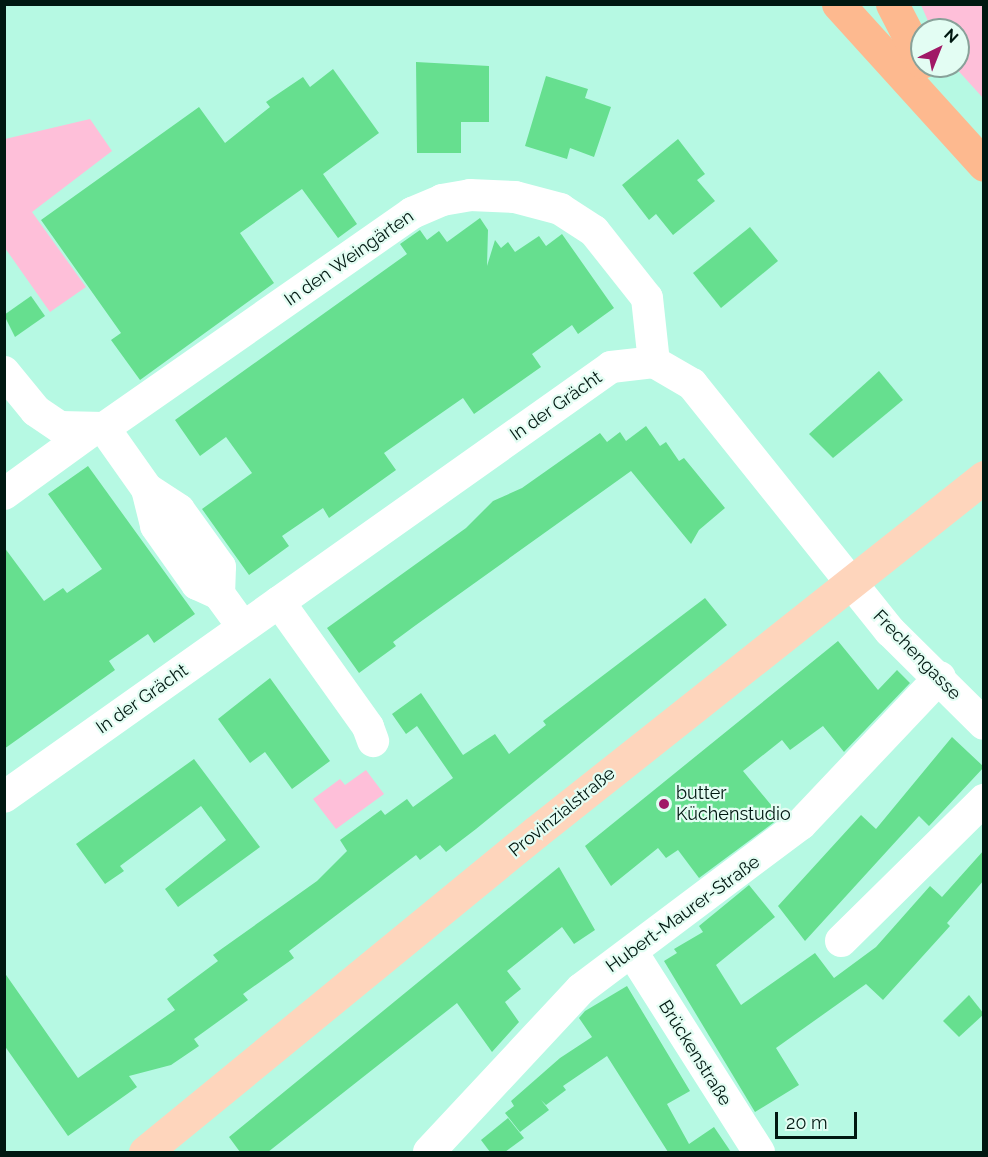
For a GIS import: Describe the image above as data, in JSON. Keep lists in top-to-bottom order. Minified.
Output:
{"streets":{"main road":["Provinzialstraße"],"street":["In den Weingärten","In der Grächt","Frechengasse","Hubert-Maurer-Straße","Brückenstraße"]},"crossings":[["In den Weingärten","In der Grächt"],["Frechengasse","Provinzialstraße"],["Frechengasse","Hubert-Maurer-Straße"],["Hubert-Maurer-Straße","Brückenstraße"]],"places":["butter Küchenstudio"],"scale_bar":"20 m","north":"top right"}
